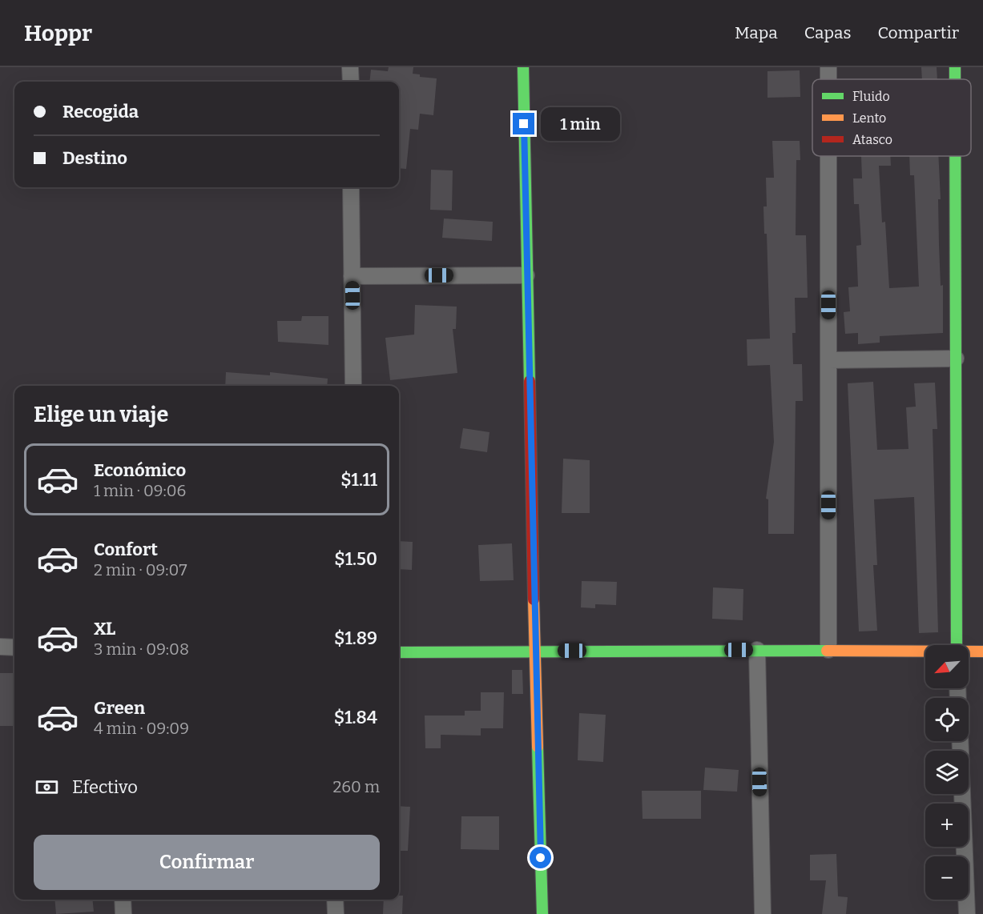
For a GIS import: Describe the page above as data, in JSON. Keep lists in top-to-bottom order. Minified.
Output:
{"legend":["Fluido","Lento","Atasco"],"north":"bottom left","page":{"header":"Hoppr","nav":["Mapa","Capas","Compartir"],"banner":["Recogida","Destino"],"bubble":"1 min","heading":"Elige un viaje","list":[{"name":"Económico","note":"1 min · 09:06","value":"$1.11"},{"name":"Confort","note":"2 min · 09:07","value":"$1.50"},{"name":"XL","note":"3 min · 09:08","value":"$1.89"},{"name":"Green","note":"4 min · 09:09","value":"$1.84"}],"map_buttons":["+","−"],"pay":["Efectivo","260 m"],"buttons":"Confirmar"}}
